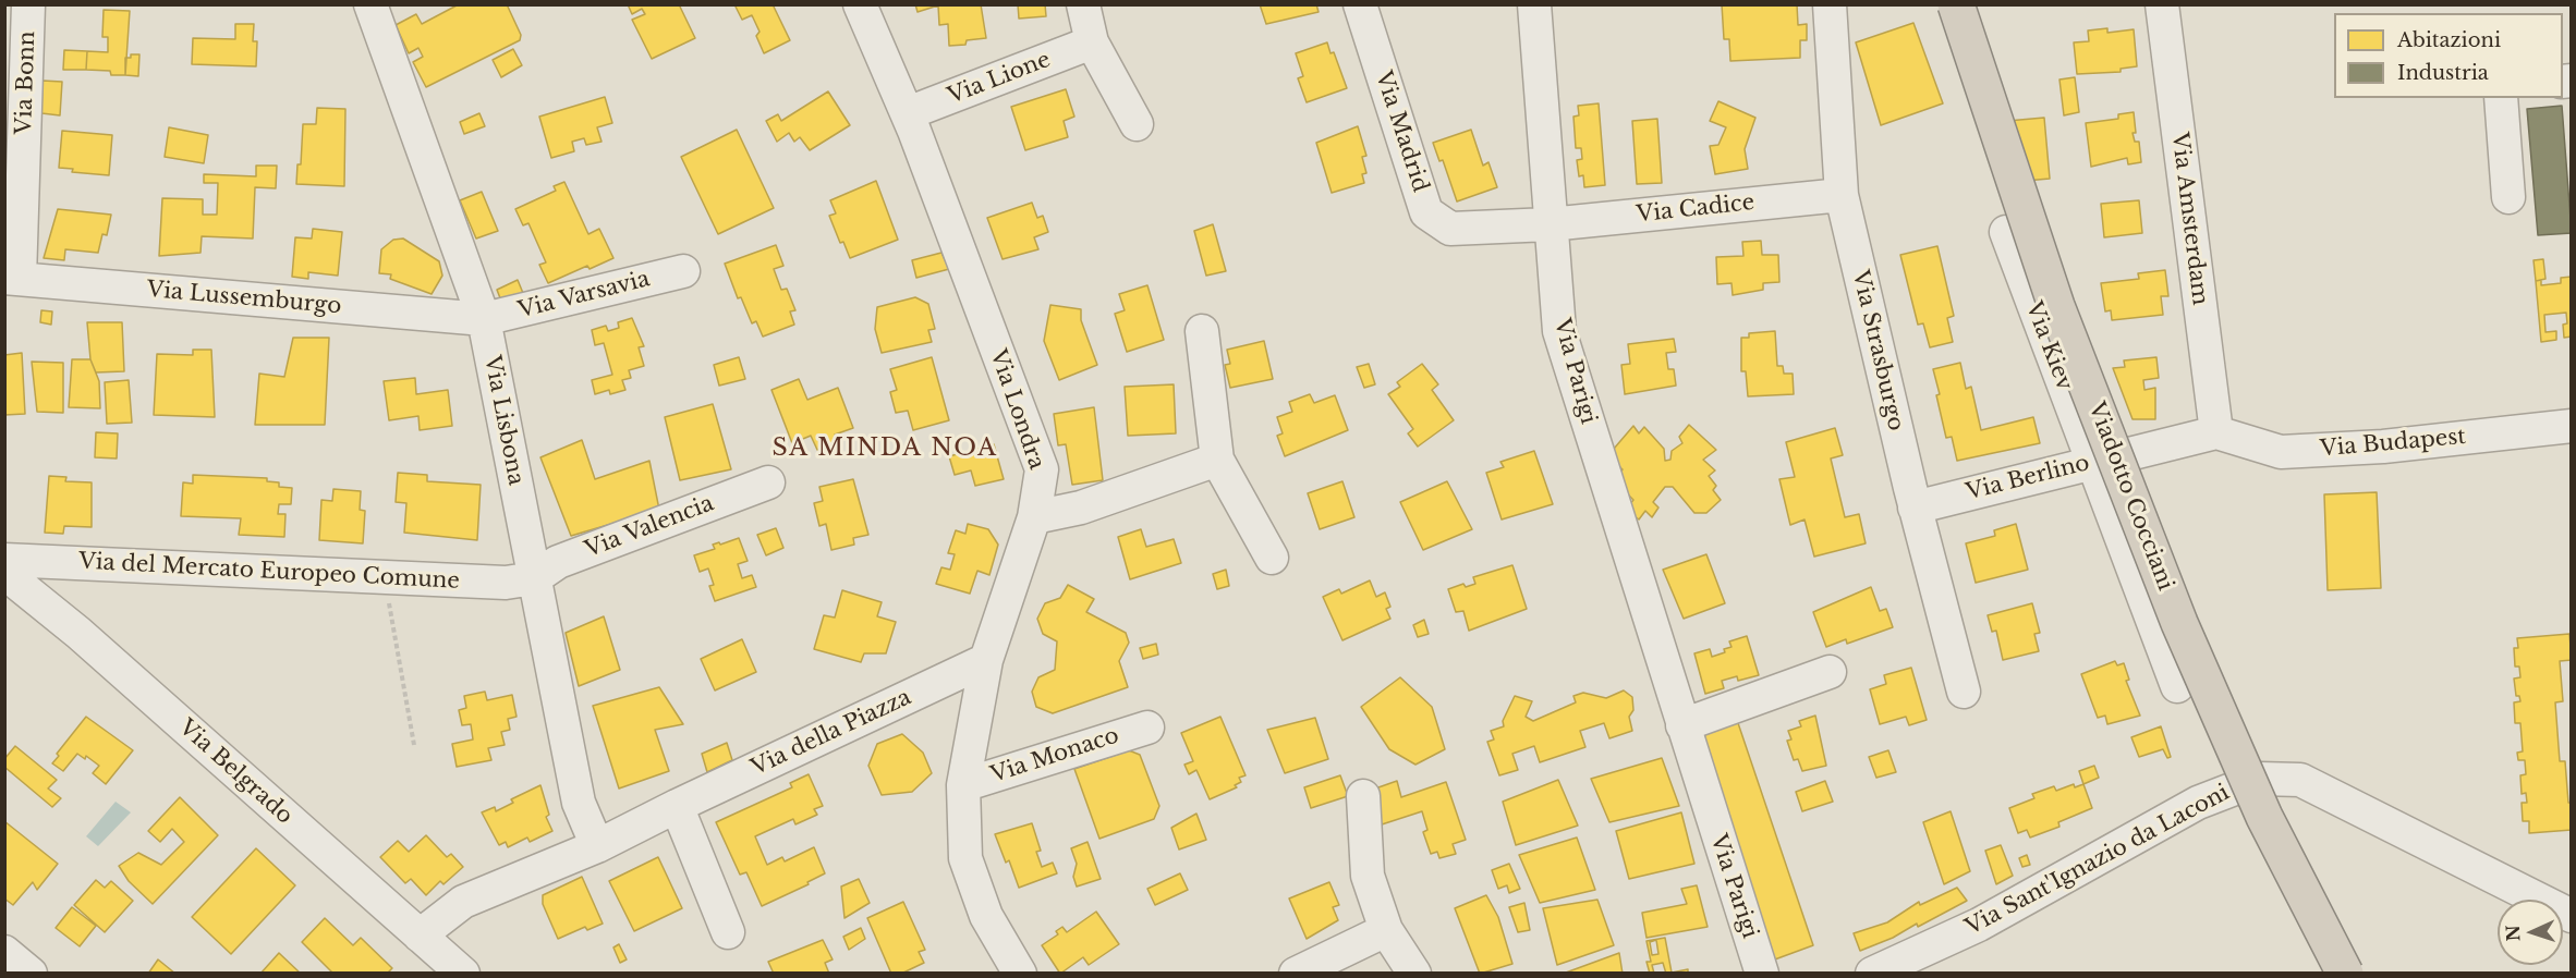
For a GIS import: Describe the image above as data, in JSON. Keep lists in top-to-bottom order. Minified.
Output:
{"streets":{"highway":["Viadotto Cocciani"],"street":["Via Lione","Via Bonn","Via Madrid","Via Cadice","Via Amsterdam","Via Varsavia","Via Lussemburgo","Via Kiev","Via Strasburgo","Via Parigi","Via Londra","Via Lisbona","Via Budapest","Via Berlino","Via Valencia","Via del Mercato Europeo Comune","Via della Piazza","Via Monaco","Via Belgrado","Via Sant'Ignazio da Laconi"]},"crossings":[["Via Lione","Via Londra"],["Via Bonn","Via Lussemburgo"],["Via Madrid","Via Cadice"],["Via Madrid","Via Parigi"],["Via Cadice","Via Strasburgo"],["Via Cadice","Via Parigi"],["Via Amsterdam","Via Budapest"],["Via Amsterdam","Via Berlino"],["Via Varsavia","Via Lussemburgo"],["Via Varsavia","Via Lisbona"],["Via Lussemburgo","Via Lisbona"],["Via Kiev","Via Berlino"],["Via Strasburgo","Via Berlino"],["Via Londra","Via della Piazza"],["Via Londra","Via Monaco"],["Via Lisbona","Via Valencia"],["Via Lisbona","Via del Mercato Europeo Comune"],["Via Lisbona","Via della Piazza"],["Via Budapest","Via Berlino"],["Via Valencia","Via del Mercato Europeo Comune"],["Via della Piazza","Via Belgrado"]],"districts":["SA MINDA NOA"],"legend":["Abitazioni","Industria"],"north":"left"}
